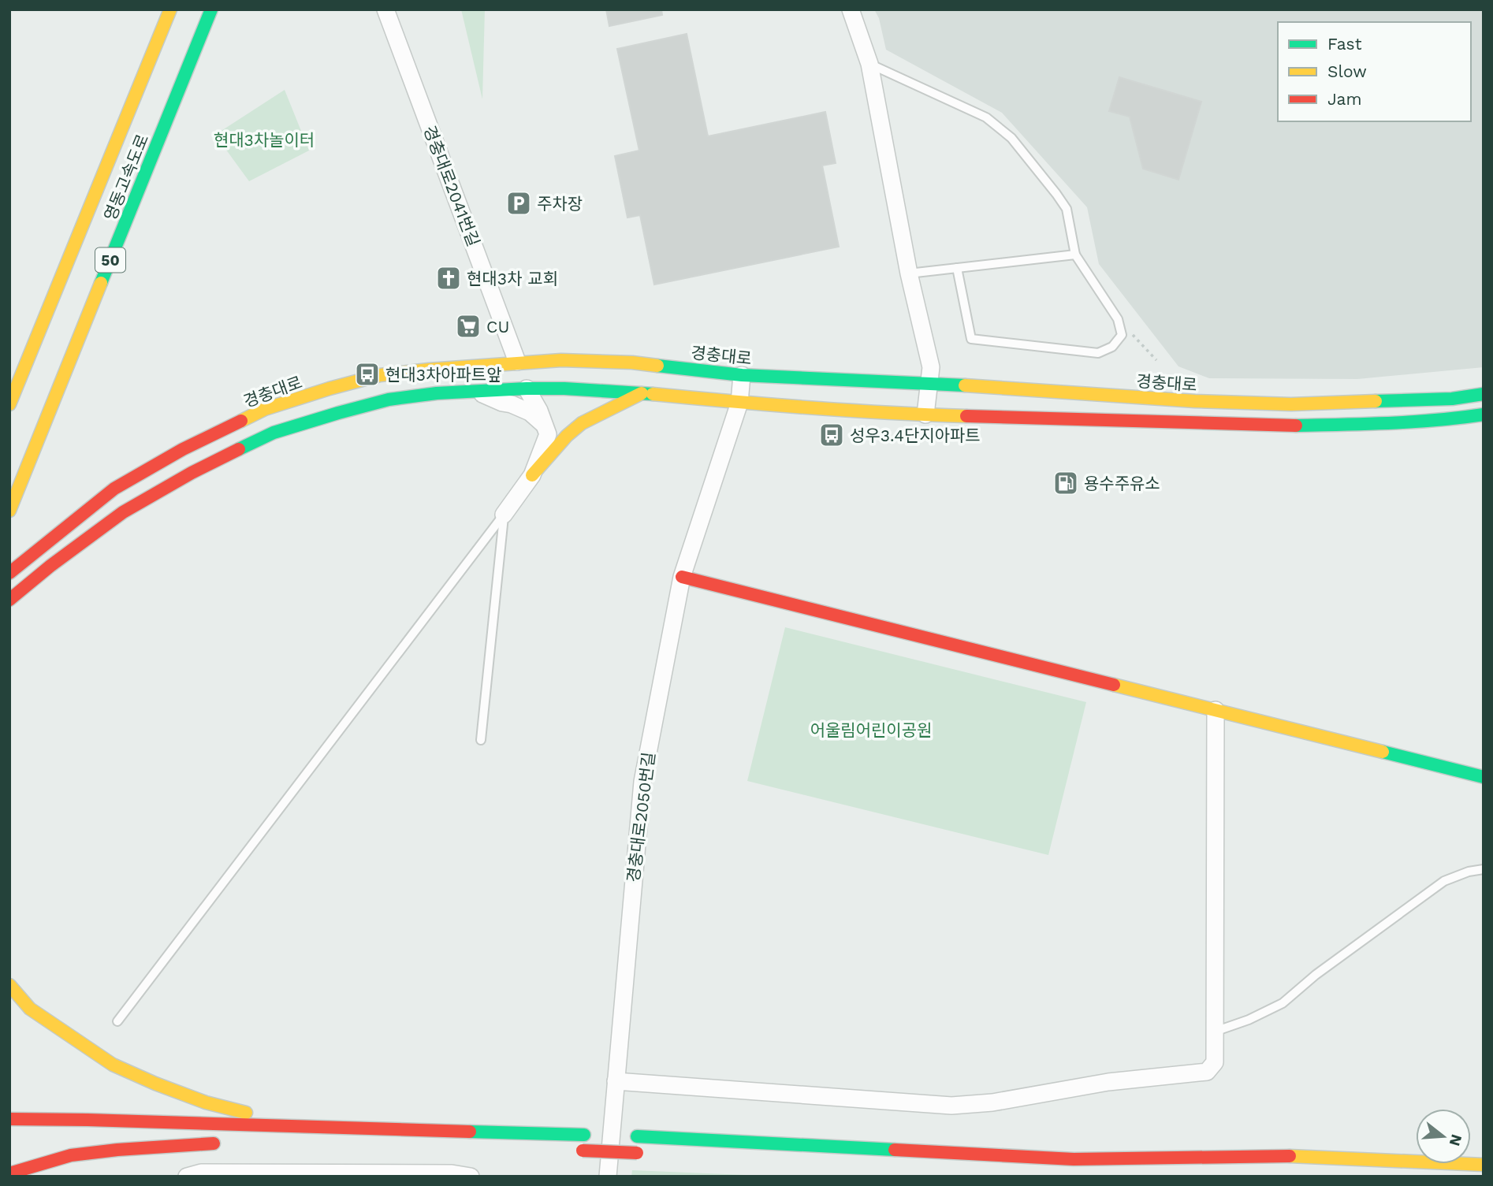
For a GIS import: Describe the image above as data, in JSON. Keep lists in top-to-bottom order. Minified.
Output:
{"streets":{"main road":["영동고속도로","50","경충대로"],"street":["경충대로2041번길","경충대로2050번길"]},"crossings":[["경충대로2041번길","경충대로"],["경충대로","경충대로2050번길"]],"parks":["현대3차놀이터","어울림어린이공원"],"places":{"parking":["주차장"],"church":["현대3차 교회"],"supermarket":["CU"],"bus stop":["현대3차아파트앞","성우3.4단지아파트"],"fuel station":["용수주유소"]},"legend":["Fast","Slow","Jam"],"north":"right"}
